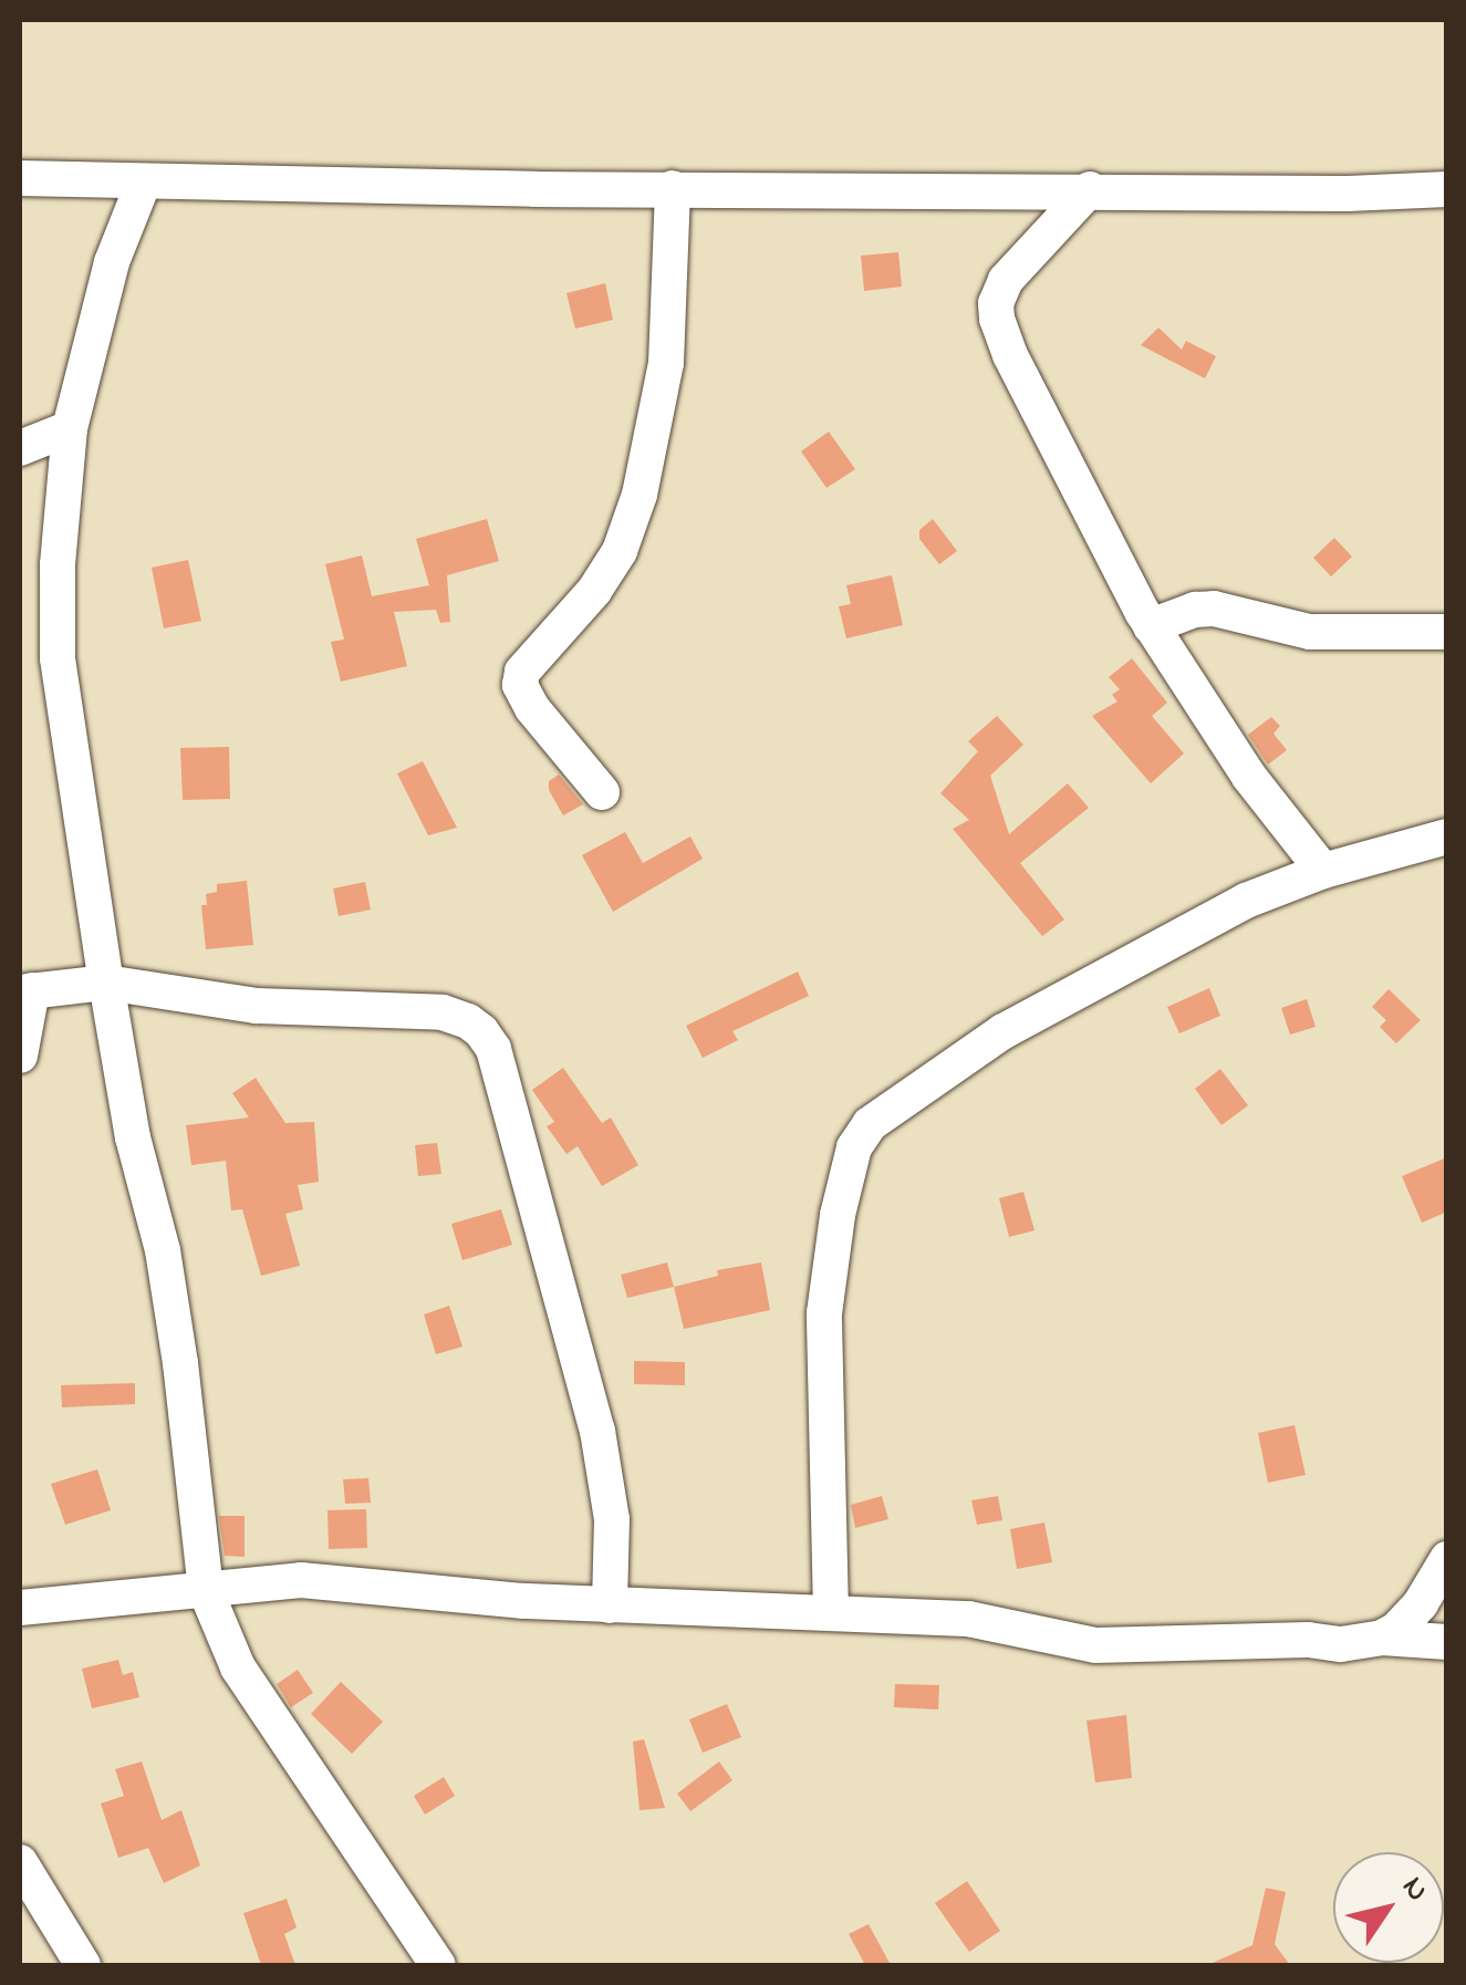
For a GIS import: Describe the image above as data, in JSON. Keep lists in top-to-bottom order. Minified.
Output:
{"north":"top right"}
